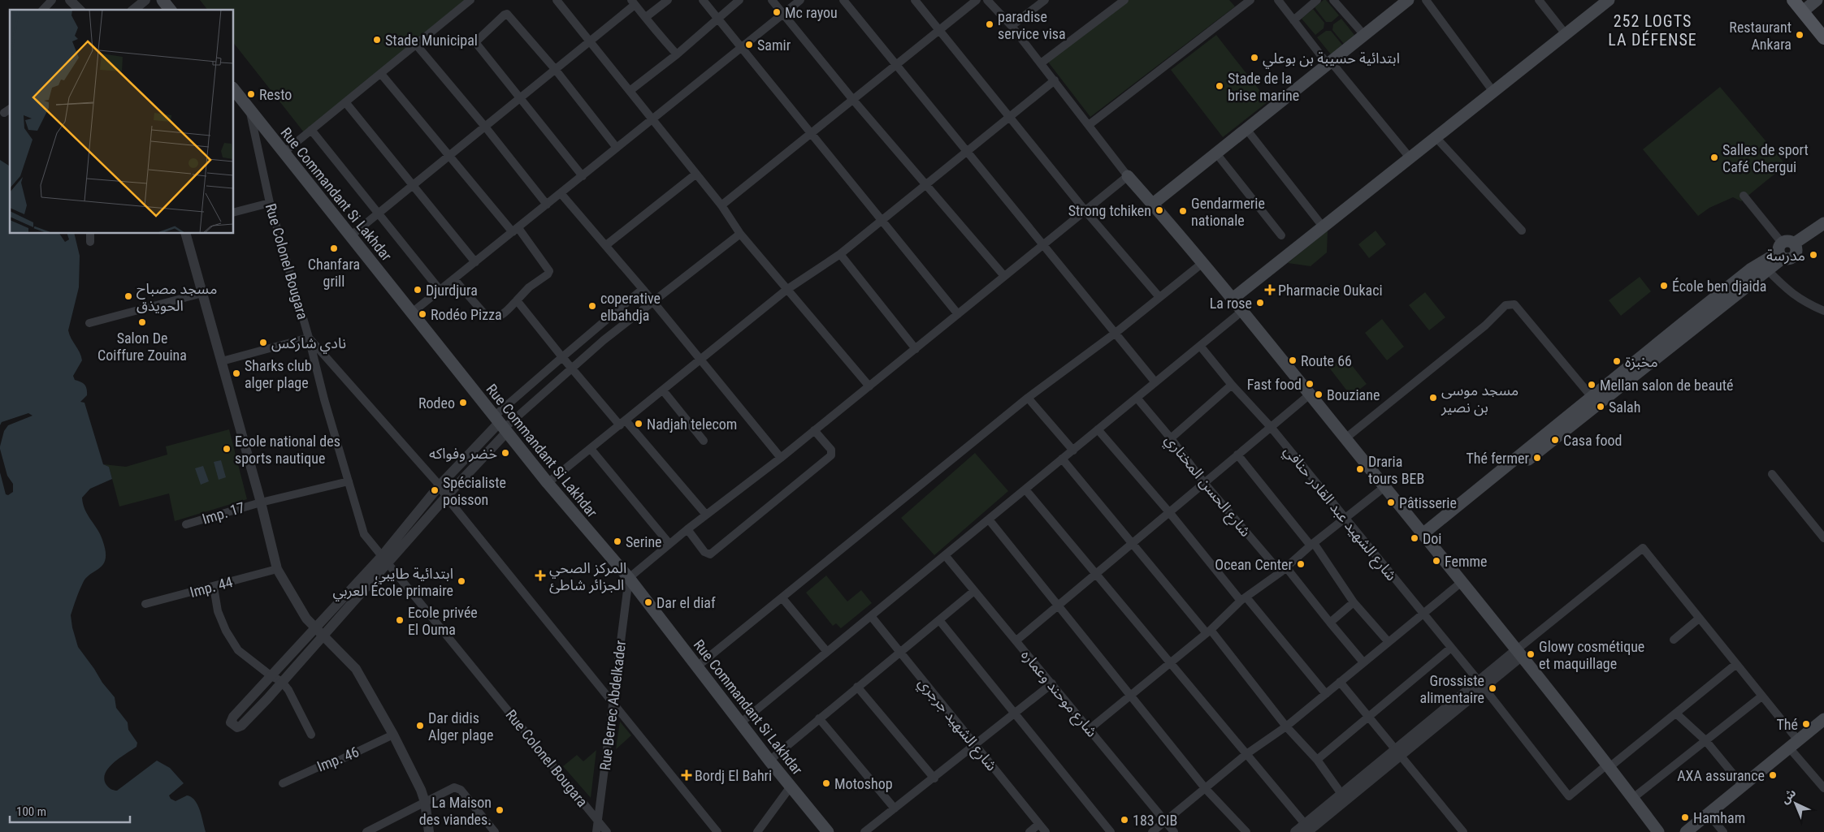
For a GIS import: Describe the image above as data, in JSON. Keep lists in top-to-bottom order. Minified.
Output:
{"streets":{"main road":["Rue Commandant Si Lakhdar"],"street":["Rue Colonel Bougara","شارع الحسن المختاري","Imp. 17","شارع الشهيد عبد القادر حنافي","Imp. 44","شارع موحند وعماره","Rue Berrec Abdelkader","شارع الشهيد جرجري","Imp. 46"]},"crossings":[["Rue Commandant Si Lakhdar","Rue Colonel Bougara"],["Rue Commandant Si Lakhdar","Rue Berrec Abdelkader"],["Rue Colonel Bougara","Imp. 17"],["Rue Colonel Bougara","Rue Berrec Abdelkader"]],"districts":["252 LOGTS LA DÉFENSE"],"places":{"other":["Mc rayou","paradise service visa","Restaurant Ankara","Stade Municipal","Samir","ابتدائية حسيبة بن بوعلي","Stade de la brise marine","Resto","Salles de sport Café Chergui","Strong tchiken","Gendarmerie nationale","Chanfara grill","مدرسة","École ben djaida","Djurdjura","مسجد مصباح الحويذق","La rose","coperative elbahdja","Rodéo Pizza","Salon De Coiffure Zouina","نادي شاركس","Route 66","مخبزة","Sharks club alger plage","Fast food","Mellan salon de beauté","Bouziane","مسجد موسى بن نصير","Rodeo","Salah","Nadjah telecom","Casa food","Ecole national des sports nautique","خضر وفواكه","Thé fermer","Draria tours BEB","Spécialiste poisson","Pâtisserie","Doi","Serine","Femme","Ocean Center","ابتدائية طايبي العربي École primaire","Dar el diaf","Ecole privée El Ouma","Glowy cosmétique et maquillage","Grossiste alimentaire","Thé","Dar didis Alger plage","AXA assurance","Motoshop","La Maison des viandes.","Hamham","183 CIB"],"health":["Pharmacie Oukaci","المركز الصحي الجزائر شاطئ","Bordj El Bahri"]},"scale_bar":"100 m","north":"top left"}
